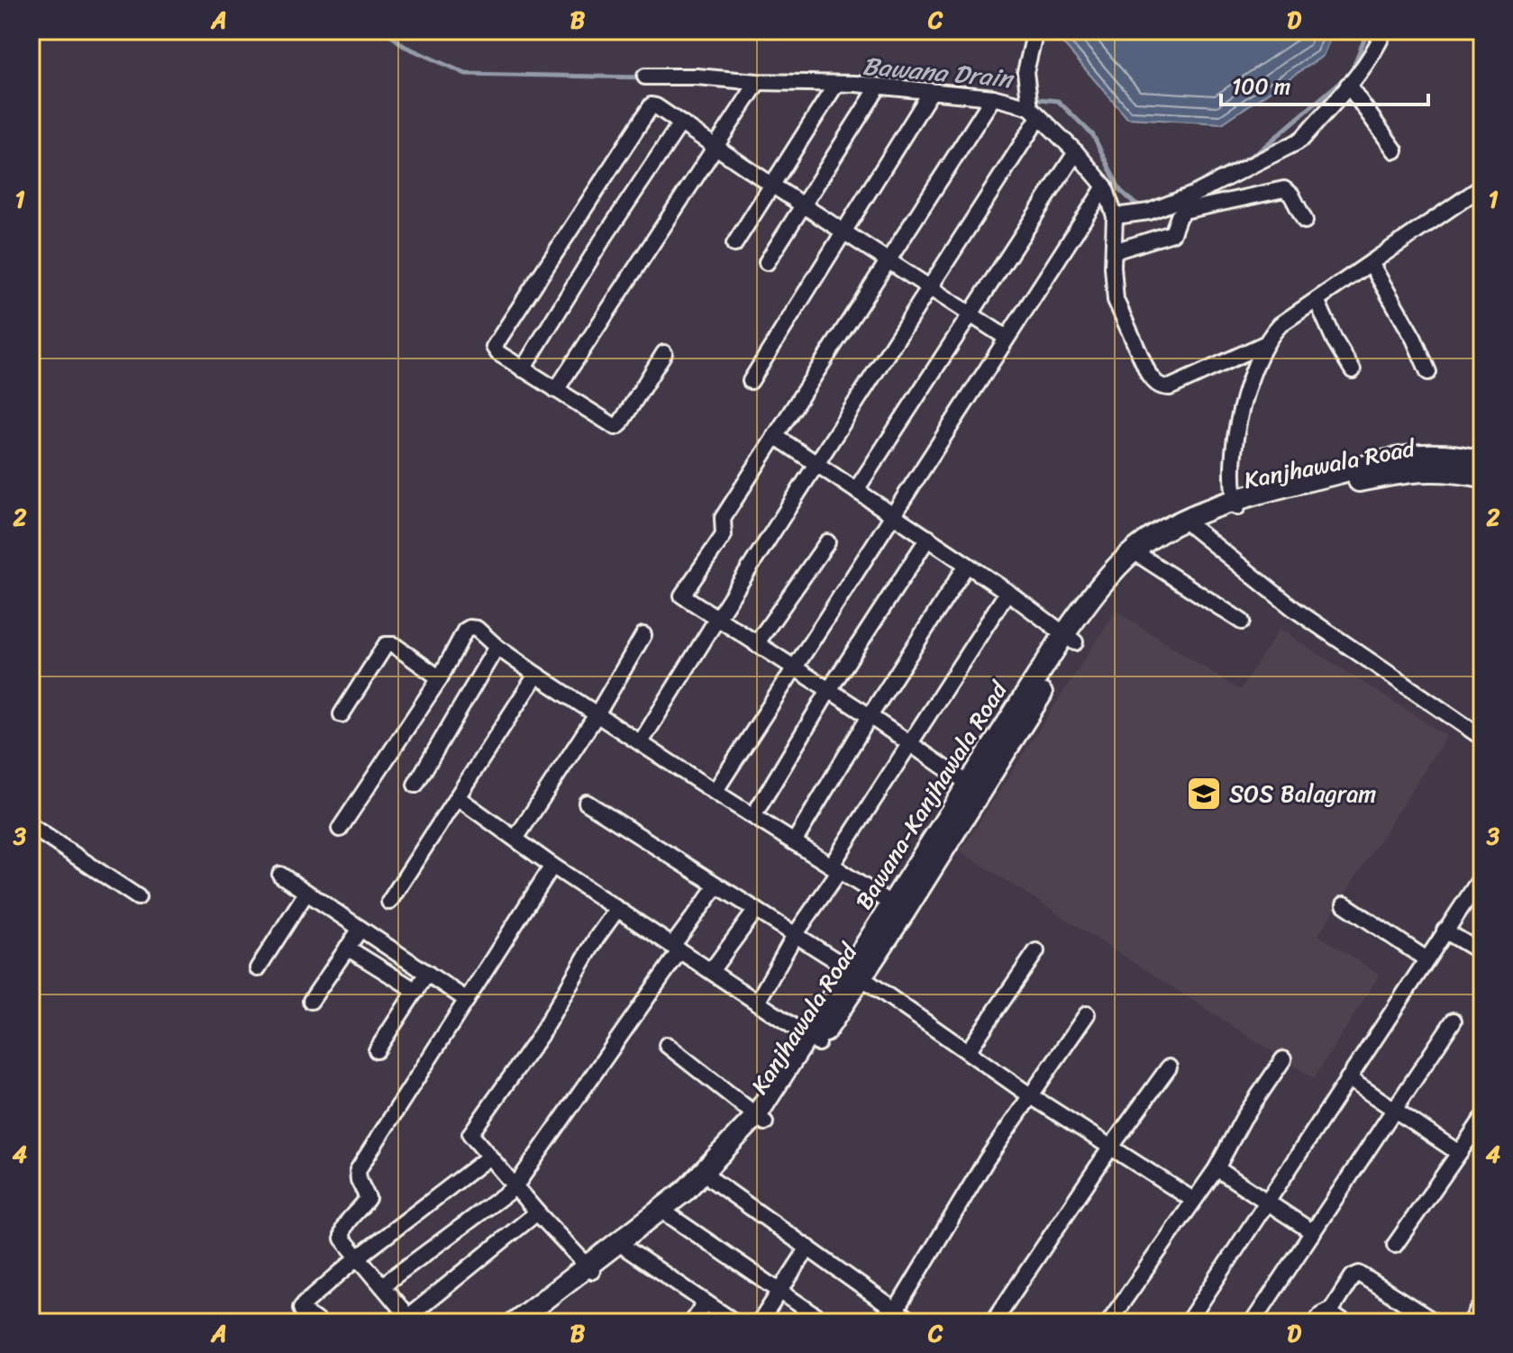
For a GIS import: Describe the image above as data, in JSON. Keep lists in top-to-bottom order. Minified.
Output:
{"streets":{"main road":["Kanjhawala Road","Bawana-Kanjhawala Road"]},"crossings":[["Kanjhawala Road","Bawana-Kanjhawala Road"]],"water":["Bawana Drain"],"places":{"school or university":["SOS Balagram"]},"scale_bar":"100 m","grid":{"columns":["A","B","C","D"],"rows":["1","2","3","4"]}}
